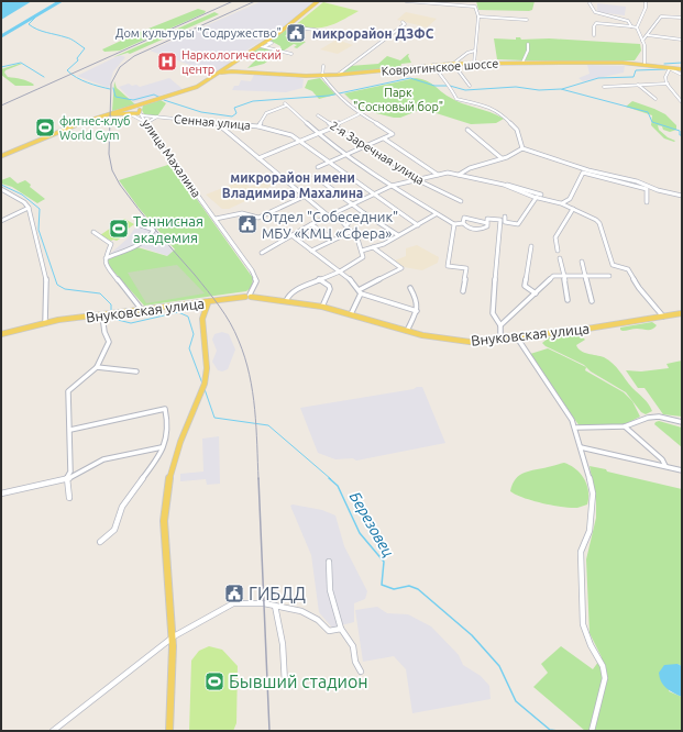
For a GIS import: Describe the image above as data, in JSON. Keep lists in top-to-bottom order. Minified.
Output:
{"streets":{"main road":["Ковригинское шоссе","Внуковская улица"],"street":["Сенная улица","2-я Заречная улица","улица Махалина"]},"crossings":[["Сенная улица","улица Махалина"],["улица Махалина","Внуковская улица"]],"districts":["микрорайон ДЗФС","микрорайон имени Владимира Махалина"],"water":["Березовец"],"parks":["Парк \"Сосновый бор\""],"places":{"public building":["Дом культуры \"Содружество\"","Отдел \"Собеседник\" МБУ «КМЦ «Сфера»","ГИБДД"],"hospital":["Наркологический центр"],"sports":["фитнес-клуб World Gym","Теннисная академия","Бывший стадион"]}}
